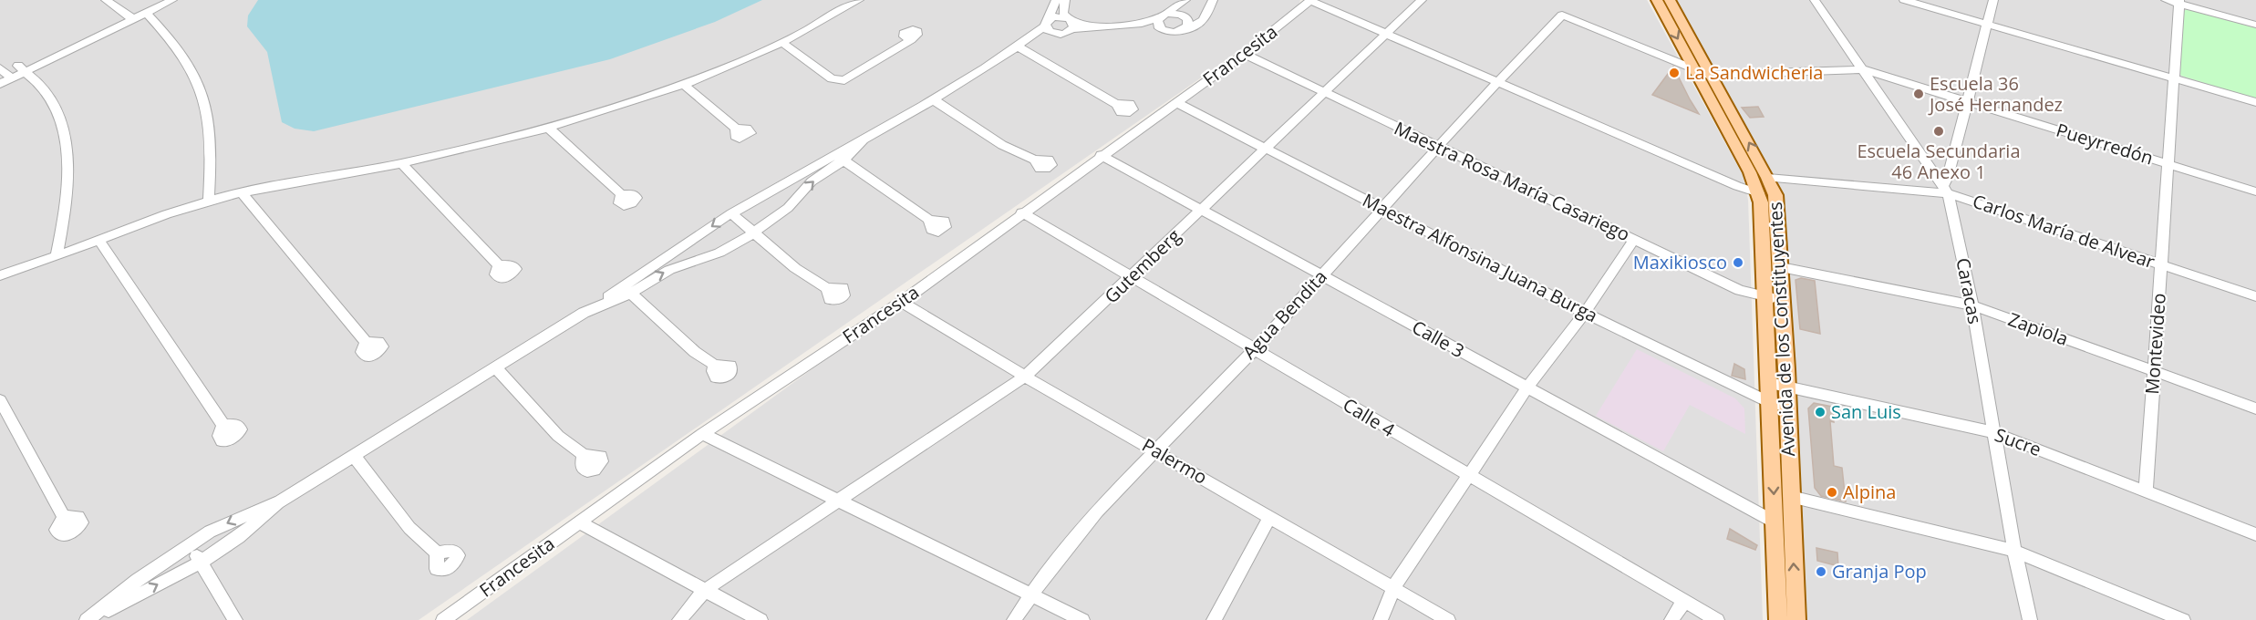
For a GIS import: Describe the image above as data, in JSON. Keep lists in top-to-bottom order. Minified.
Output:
{"streets":{"main road":["Avenida de los Constituyentes"],"street":["Francesita","Pueyrredón","Maestra Rosa María Casariego","Carlos María de Alvear","Maestra Alfonsina Juana Burga","Gutemberg","Caracas","Agua Bendita","Zapiola","Calle 3","Montevideo","Calle 4","Sucre","Palermo"]},"crossings":[["Francesita","Maestra Rosa María Casariego"],["Francesita","Maestra Alfonsina Juana Burga"],["Francesita","Calle 3"],["Francesita","Calle 4"],["Francesita","Palermo"],["Pueyrredón","Caracas"],["Pueyrredón","Agua Bendita"],["Pueyrredón","Avenida de los Constituyentes"],["Pueyrredón","Montevideo"],["Maestra Rosa María Casariego","Gutemberg"],["Maestra Rosa María Casariego","Agua Bendita"],["Maestra Rosa María Casariego","Avenida de los Constituyentes"],["Carlos María de Alvear","Caracas"],["Carlos María de Alvear","Avenida de los Constituyentes"],["Carlos María de Alvear","Montevideo"],["Maestra Alfonsina Juana Burga","Gutemberg"],["Maestra Alfonsina Juana Burga","Agua Bendita"],["Maestra Alfonsina Juana Burga","Avenida de los Constituyentes"],["Gutemberg","Calle 3"],["Gutemberg","Calle 4"],["Gutemberg","Palermo"],["Caracas","Zapiola"],["Caracas","Sucre"],["Agua Bendita","Calle 3"],["Agua Bendita","Calle 4"],["Agua Bendita","Palermo"],["Avenida de los Constituyentes","Zapiola"],["Avenida de los Constituyentes","Calle 3"],["Avenida de los Constituyentes","Sucre"],["Zapiola","Montevideo"],["Montevideo","Sucre"]],"places":["La Sandwicheria","Escuela 36 José Hernandez","Escuela Secundaria 46 Anexo 1","Maxikiosco","San Luis","Alpina","Granja Pop"]}
